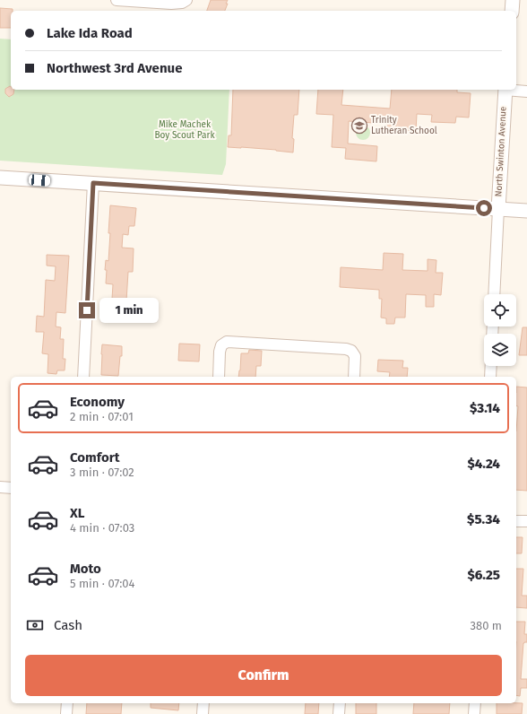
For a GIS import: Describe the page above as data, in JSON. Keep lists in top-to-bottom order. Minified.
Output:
{"streets":{"street":["North Swinton Avenue"]},"parks":["Mike Machek Boy Scout Park"],"places":{"school or university":["Trinity Lutheran School"]},"page":{"banner":["Lake Ida Road","Northwest 3rd Avenue"],"bubble":"1 min","list":[{"name":"Economy","note":"2 min · 07:01","value":"$3.14"},{"name":"Comfort","note":"3 min · 07:02","value":"$4.24"},{"name":"XL","note":"4 min · 07:03","value":"$5.34"},{"name":"Moto","note":"5 min · 07:04","value":"$6.25"}],"pay":["Cash","380 m"],"buttons":"Confirm"}}
